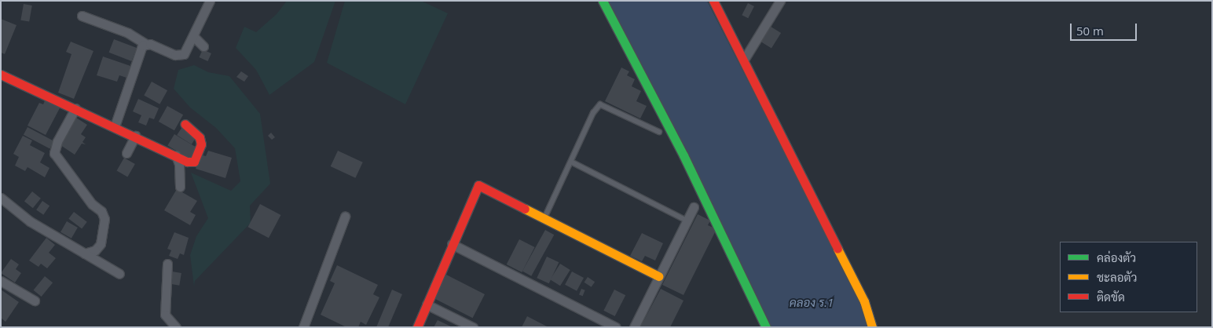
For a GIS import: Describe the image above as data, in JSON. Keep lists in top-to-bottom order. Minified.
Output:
{"water":["คลอง ร.1"],"legend":["คล่องตัว","ชะลอตัว","ติดขัด"],"scale_bar":"50 m"}
